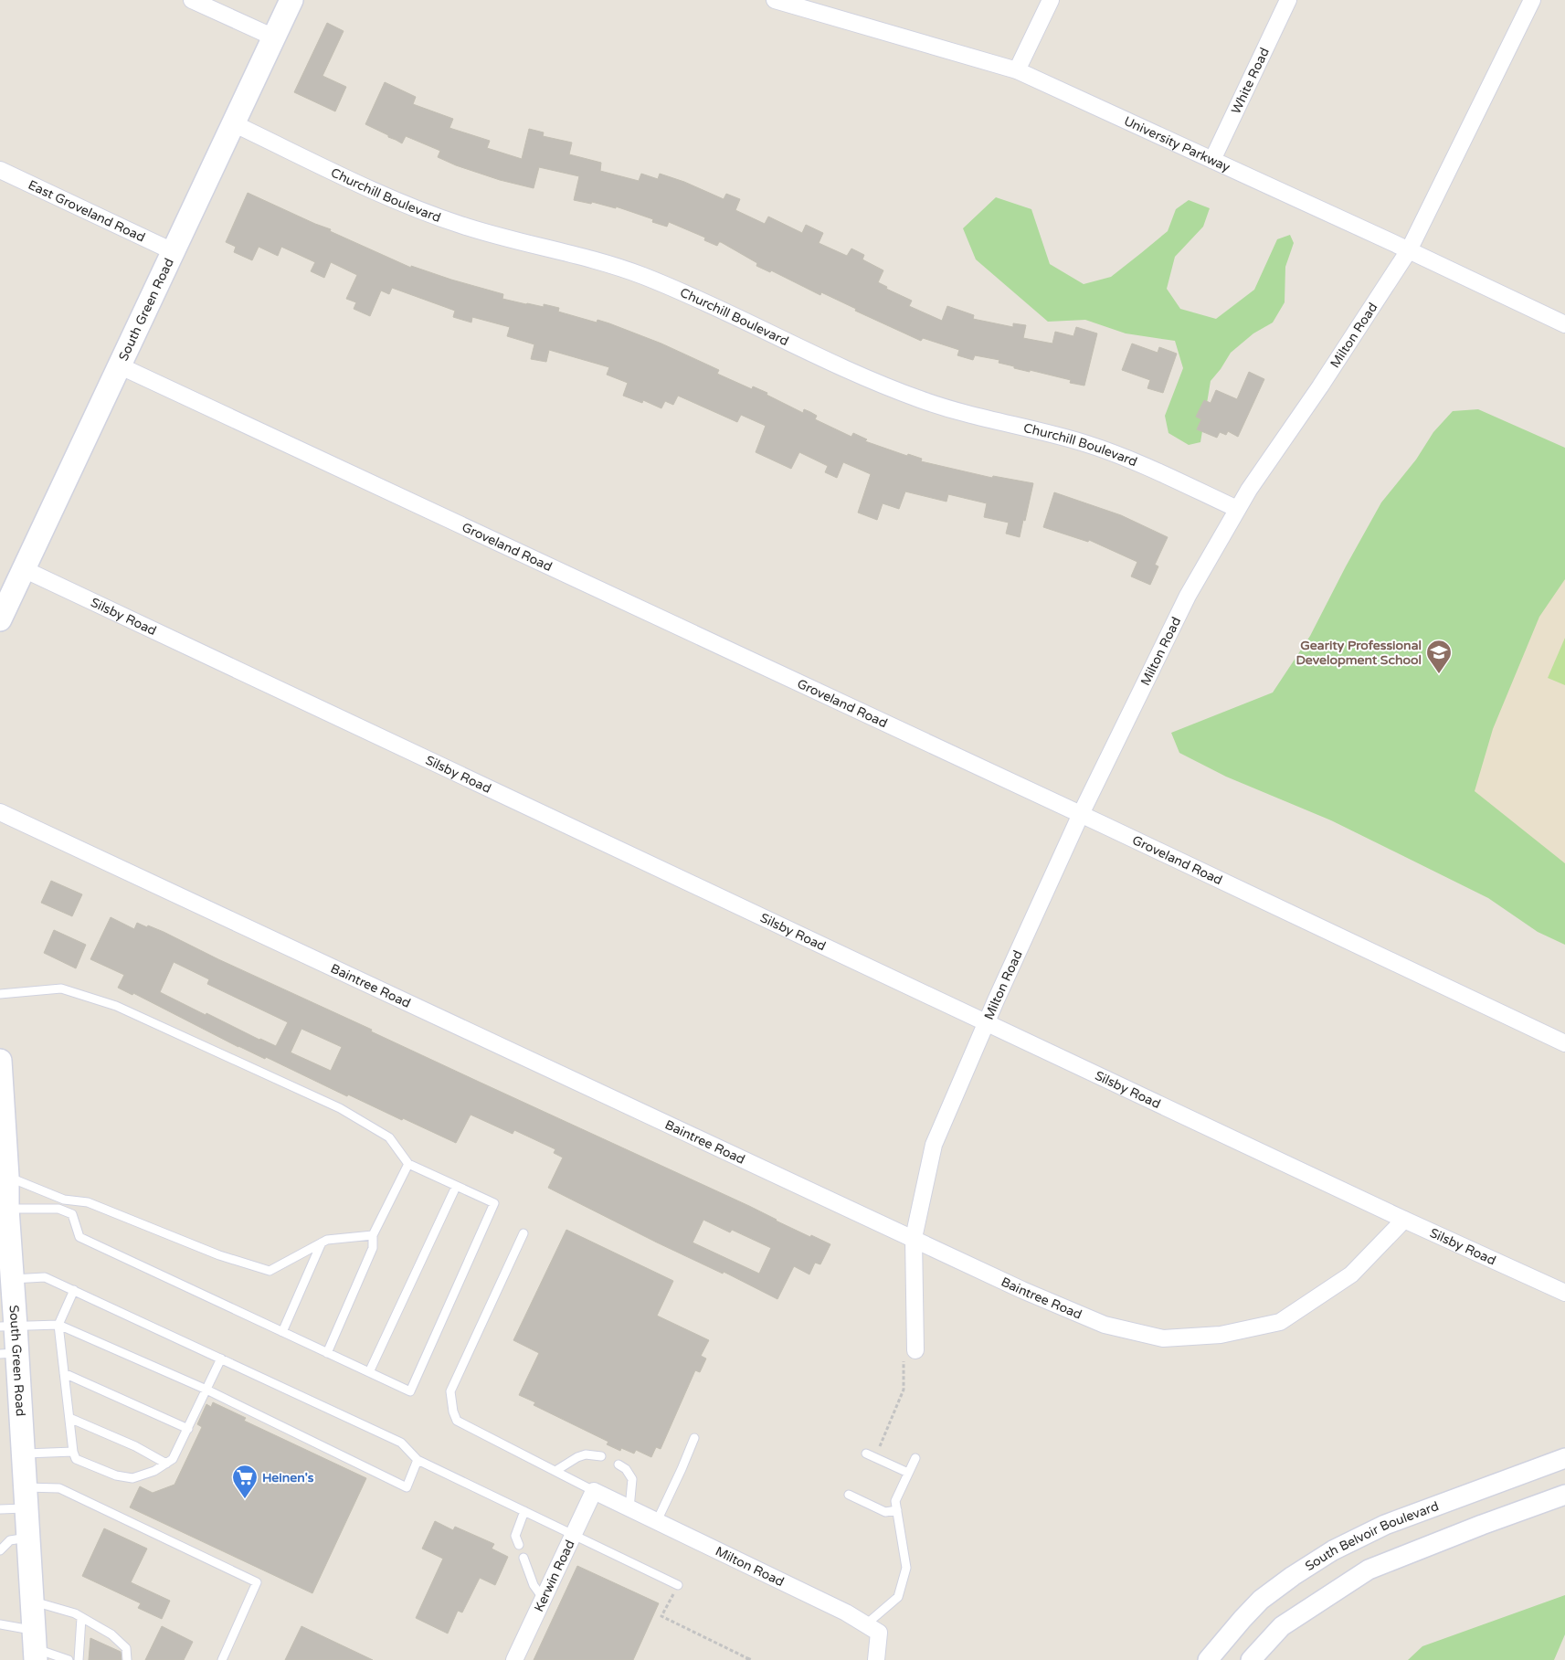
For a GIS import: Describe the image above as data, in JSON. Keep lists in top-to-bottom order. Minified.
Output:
{"streets":{"main road":["South Green Road"],"street":["White Road","University Parkway","Churchill Boulevard","East Groveland Road","Milton Road","Groveland Road","Silsby Road","Baintree Road","South Belvoir Boulevard","Kerwin Road"]},"crossings":[["White Road","University Parkway"],["University Parkway","Milton Road"],["Churchill Boulevard","South Green Road"],["Churchill Boulevard","Milton Road"],["East Groveland Road","South Green Road"],["South Green Road","Groveland Road"],["South Green Road","Silsby Road"],["Milton Road","Groveland Road"],["Milton Road","Silsby Road"],["Milton Road","Baintree Road"],["Milton Road","Kerwin Road"],["Silsby Road","Baintree Road"]],"places":{"school or university":["Gearity Professional Development School"],"supermarket":["Heinen's"]}}
